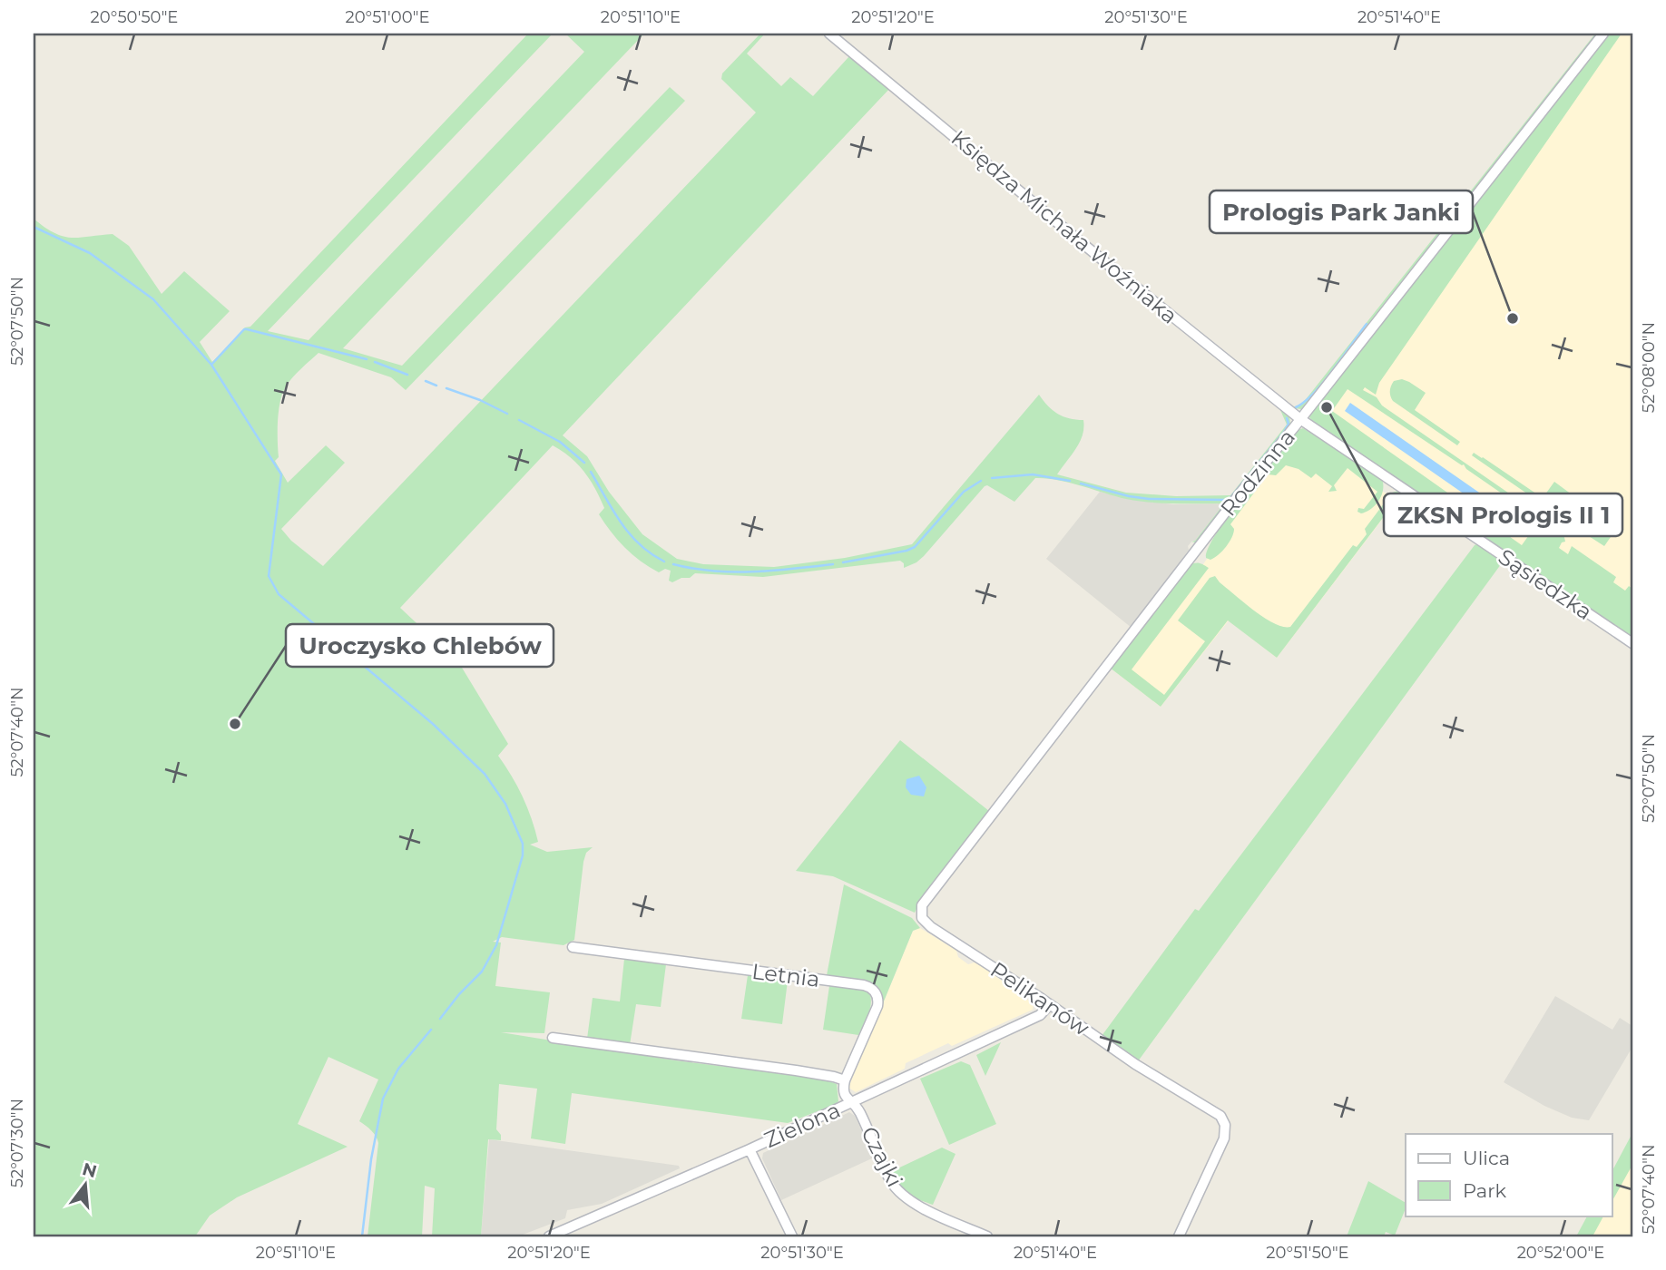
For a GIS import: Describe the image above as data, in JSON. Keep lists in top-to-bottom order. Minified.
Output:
{"streets":{"street":["Księdza Michała Woźniaka","Rodzinna","Sąsiedzka","Letnia","Pelikanów","Zielona","Czajki"]},"crossings":[["Księdza Michała Woźniaka","Rodzinna"],["Księdza Michała Woźniaka","Sąsiedzka"],["Rodzinna","Sąsiedzka"],["Rodzinna","Pelikanów"],["Pelikanów","Zielona"],["Zielona","Czajki"]],"places":["Prologis Park Janki","ZKSN Prologis II 1","Uroczysko Chlebów"],"legend":["Ulica","Park"],"north":"top","coordinates":["20°50'50\"E","20°51'00\"E","20°51'10\"E","20°51'20\"E","20°51'30\"E","20°51'40\"E","52°07'50\"N","52°08'00\"N","52°07'40\"N","52°07'30\"N","20°51'50\"E","20°52'00\"E"]}
